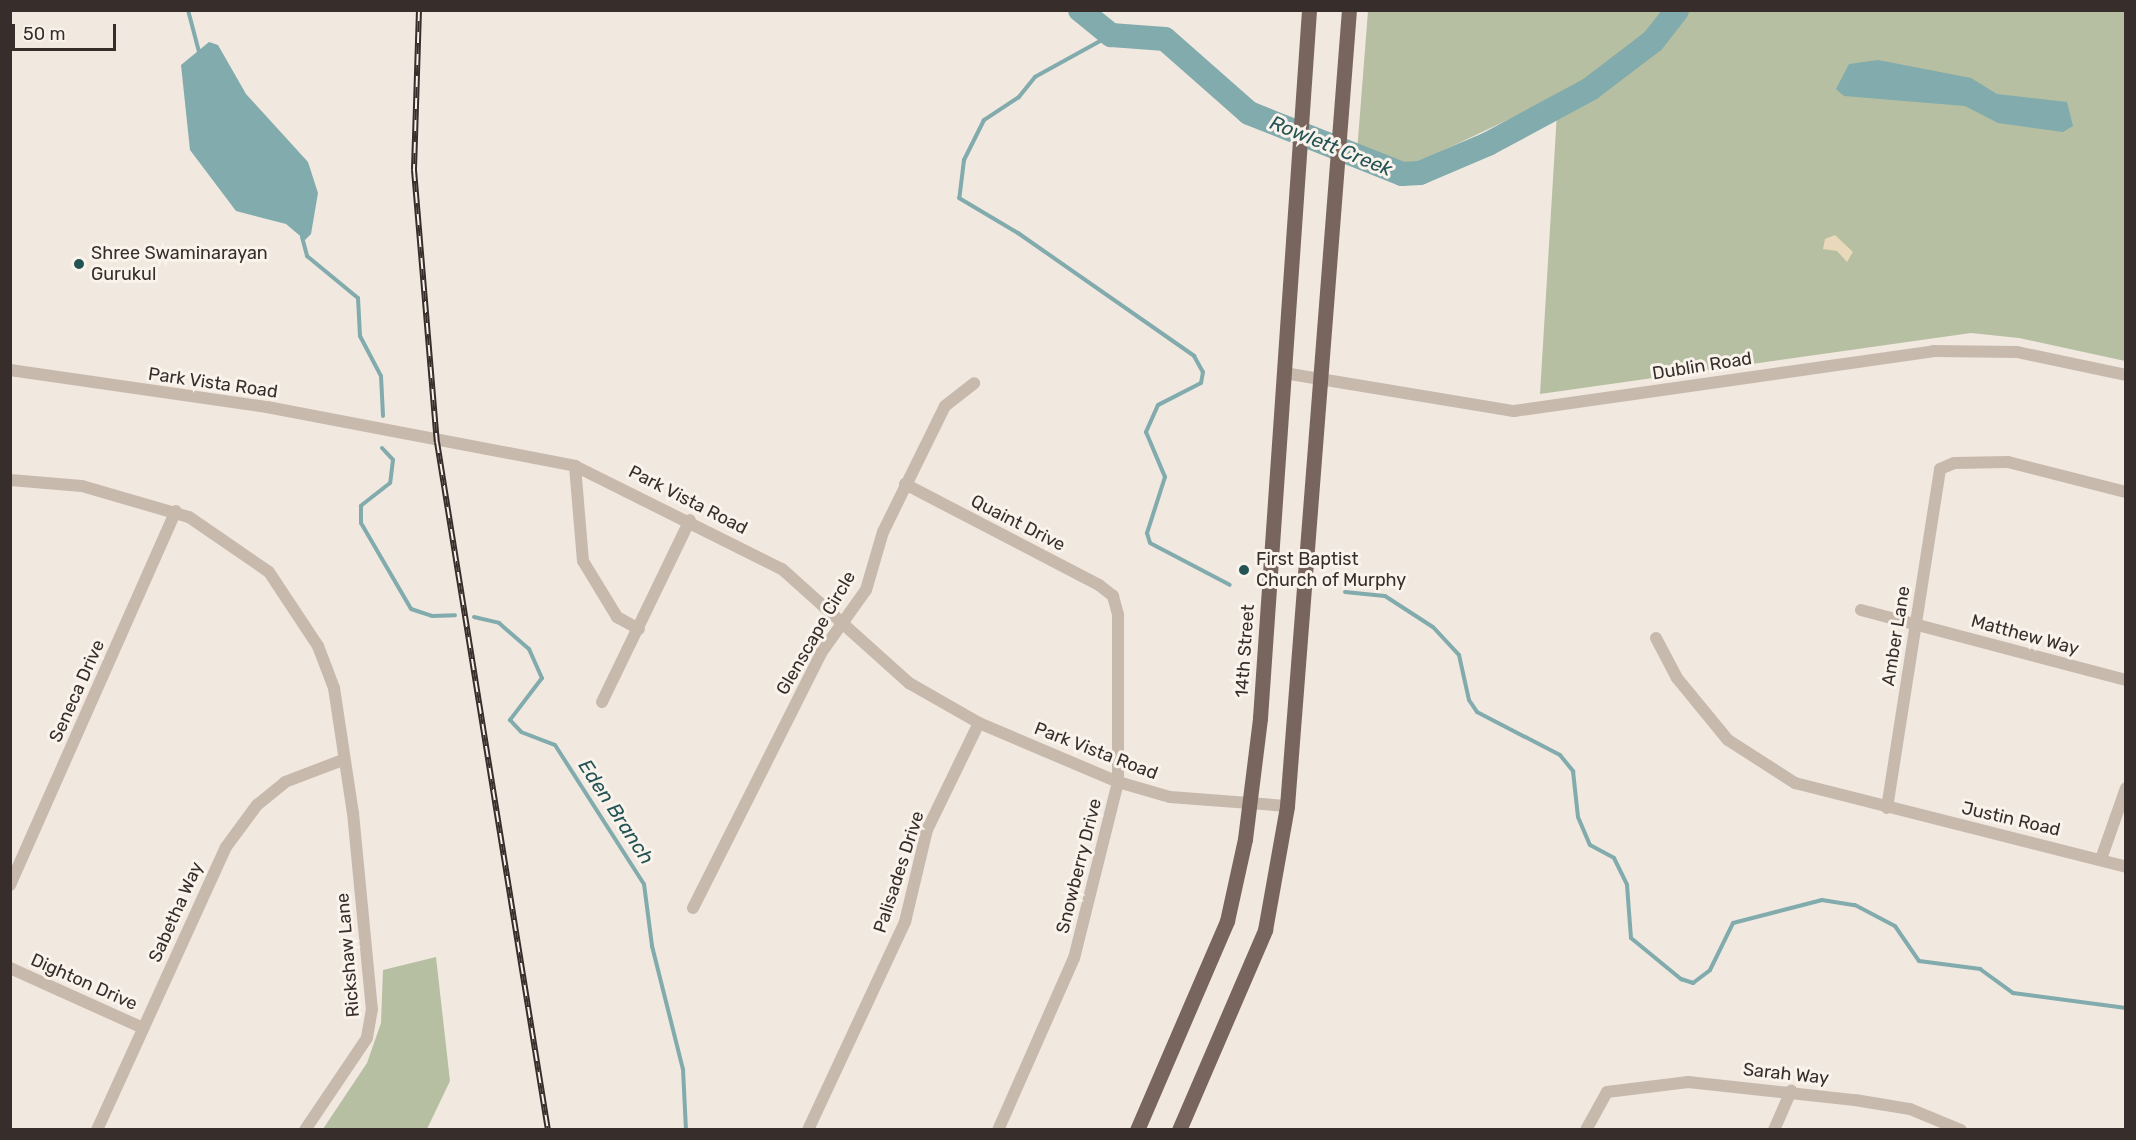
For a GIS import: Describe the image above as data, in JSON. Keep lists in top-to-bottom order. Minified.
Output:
{"streets":{"main road":["14th Street"],"street":["Dublin Road","Park Vista Road","Quaint Drive","Glenscape Circle","Matthew Way","Amber Lane","Seneca Drive","Justin Road","Snowberry Drive","Palisades Drive","Sabetha Way","Rickshaw Lane","Dighton Drive","Sarah Way"]},"crossings":[["Dublin Road","14th Street"],["Park Vista Road","Glenscape Circle"],["Park Vista Road","14th Street"],["Park Vista Road","Snowberry Drive"],["Park Vista Road","Palisades Drive"],["Quaint Drive","Glenscape Circle"],["Quaint Drive","Snowberry Drive"],["Matthew Way","Amber Lane"],["Amber Lane","Justin Road"],["Seneca Drive","Rickshaw Lane"],["Sabetha Way","Rickshaw Lane"],["Sabetha Way","Dighton Drive"]],"water":["Rowlett Creek","Eden Branch"],"places":["Shree Swaminarayan Gurukul","First Baptist Church of Murphy"],"scale_bar":"50 m"}
